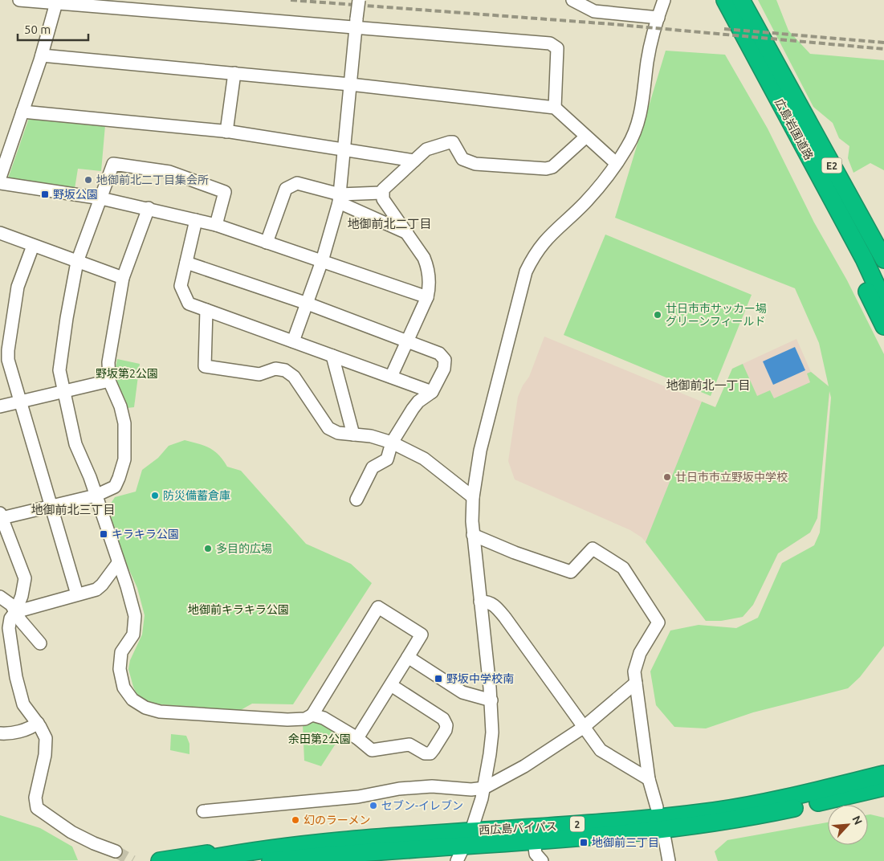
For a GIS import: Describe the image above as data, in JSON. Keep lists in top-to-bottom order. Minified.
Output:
{"streets":{"highway":["広島岩国道路","E2","2","西広島バイパス"]},"districts":["地御前北二丁目","地御前北一丁目","地御前北三丁目"],"parks":["野坂第2公園","地御前キラキラ公園","余田第2公園"],"places":{"other":["地御前北二丁目集会所","廿日市市サッカー場 グリーンフィールド","廿日市市立野坂中学校","防災備蓄倉庫","多目的広場","セブン-イレブン","幻のラーメン"],"transit":["野坂公園","キラキラ公園","野坂中学校南","地御前三丁目"]},"scale_bar":"50 m","north":"top right"}
